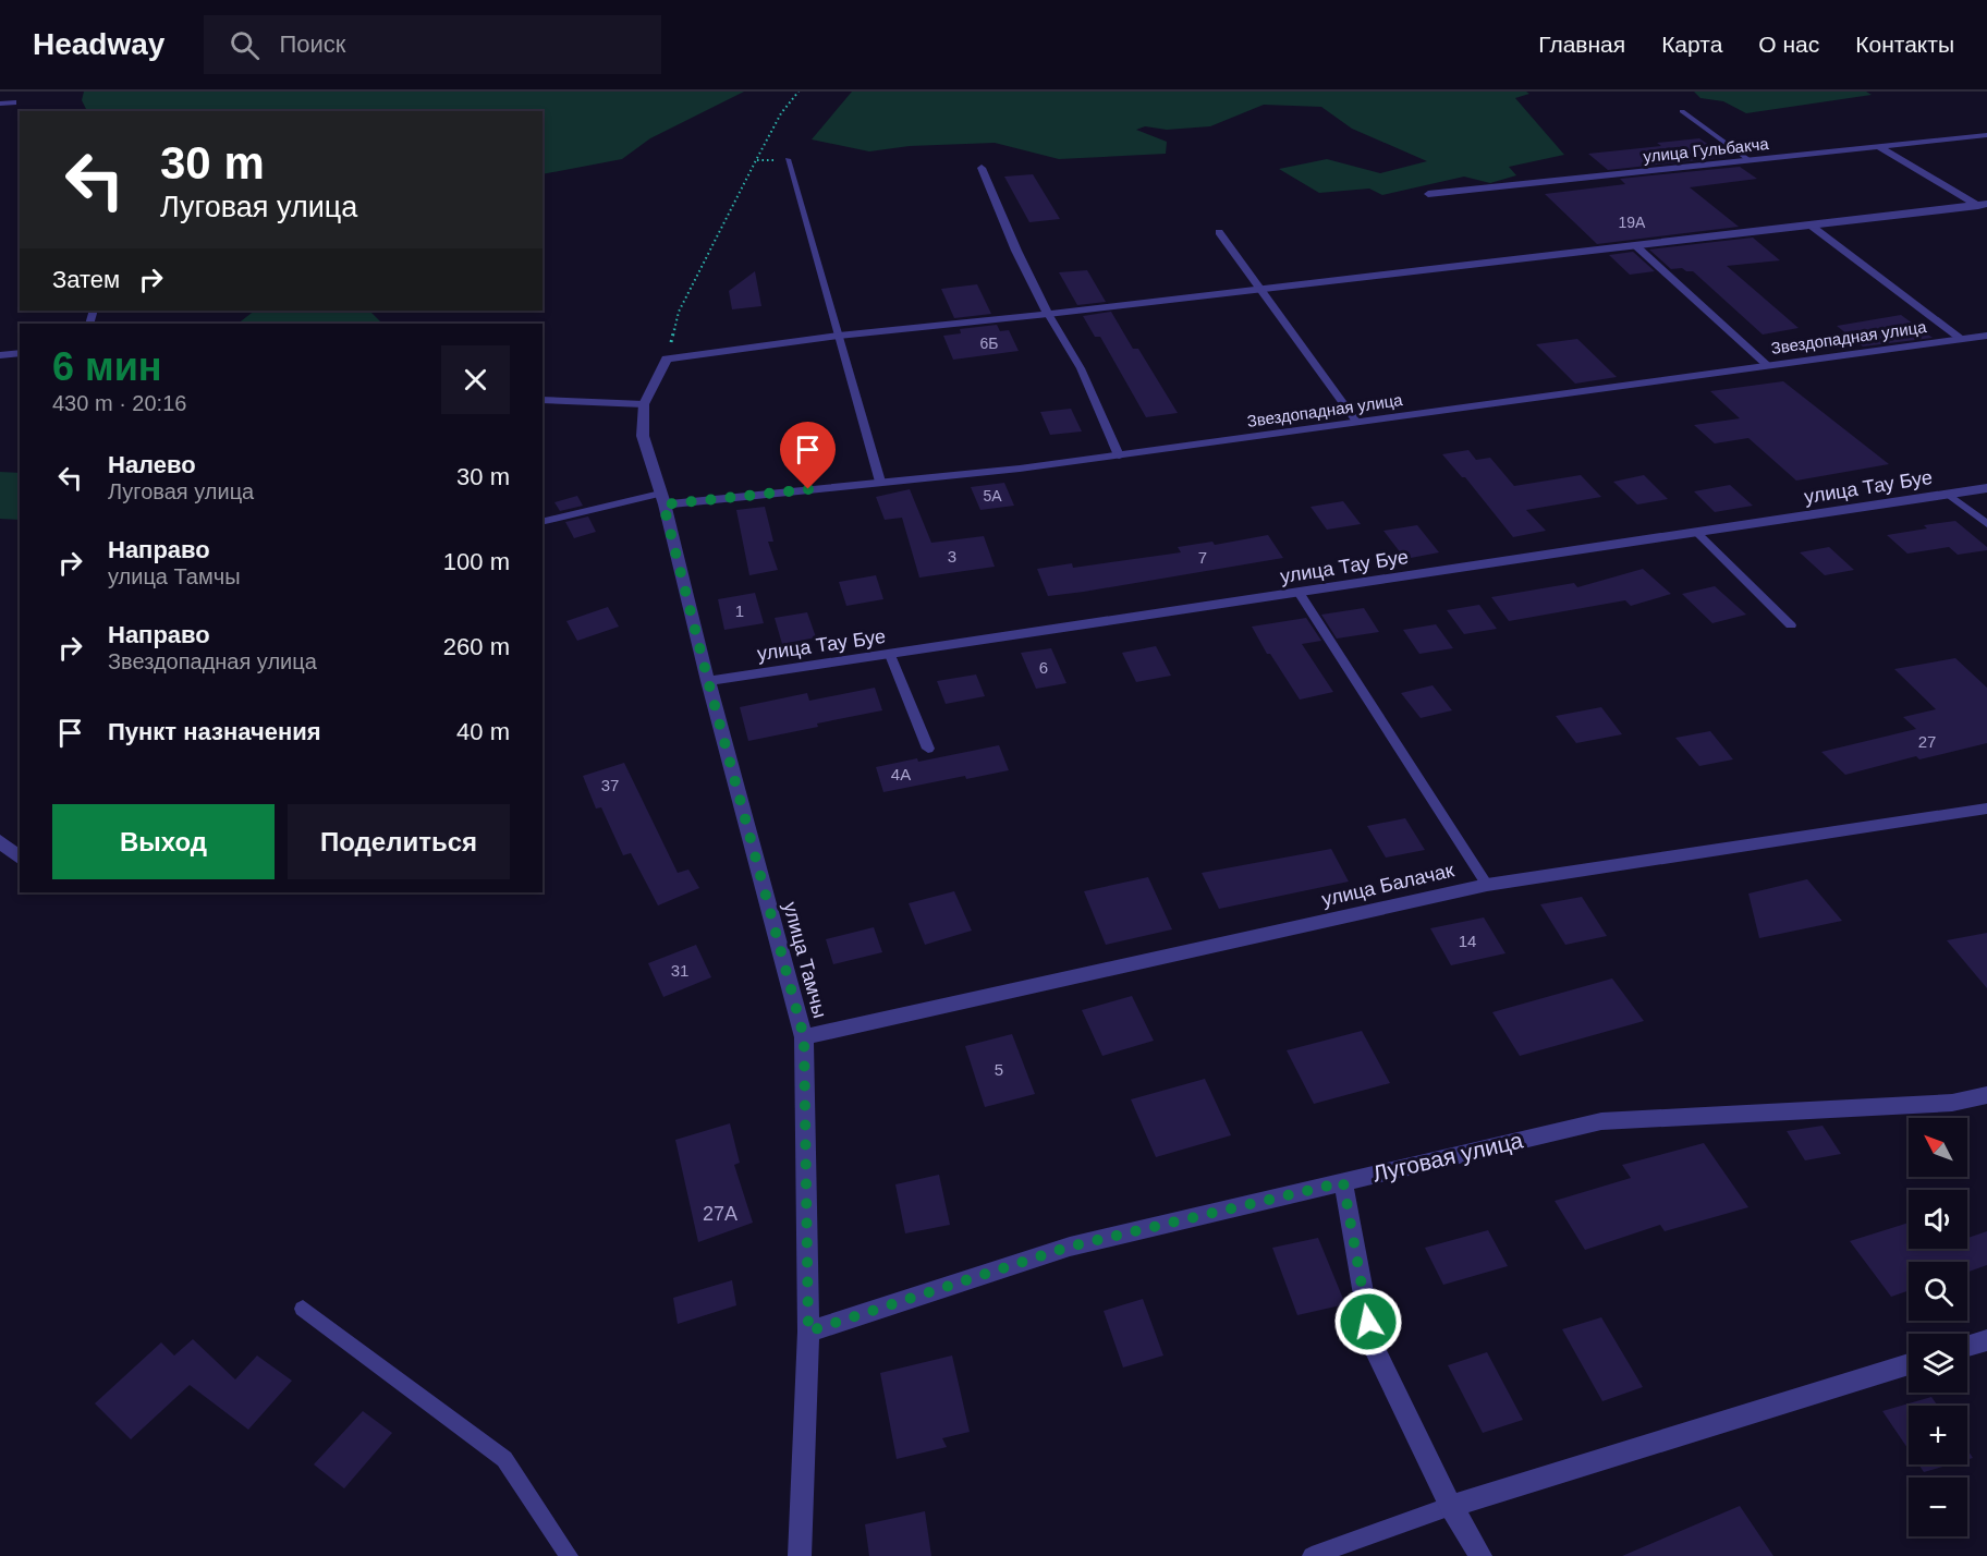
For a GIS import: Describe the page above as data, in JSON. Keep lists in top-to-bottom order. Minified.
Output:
{"streets":{"street":["улица Гульбакча","Звездопадная улица","улица Тау Буе","улица Балачак","улица Тамчы","Луговая улица"]},"crossings":[["Звездопадная улица","улица Тамчы"],["улица Тау Буе","улица Тамчы"],["улица Балачак","улица Тамчы"],["улица Тамчы","Луговая улица"]],"house_numbers":["19А","6Б","5А","3","7","1","6","27","4А","37","14","31","5","27А"],"north":"top left","page":{"header":"Headway","search":"Поиск","nav":["Главная","Карта","О нас","Контакты"],"turn":["30 m","Луговая улица"],"then":"Затем","heading":["6 мин","430 m · 20:16"],"list":[{"name":"Налево","note":"Луговая улица","value":"30 m"},{"name":"Направо","note":"улица Тамчы","value":"100 m"},{"name":"Направо","note":"Звездопадная улица","value":"260 m"},{"name":"Пункт назначения","value":"40 m"}],"buttons":["Выход","Поделиться"],"map_buttons":["+","−"]}}
